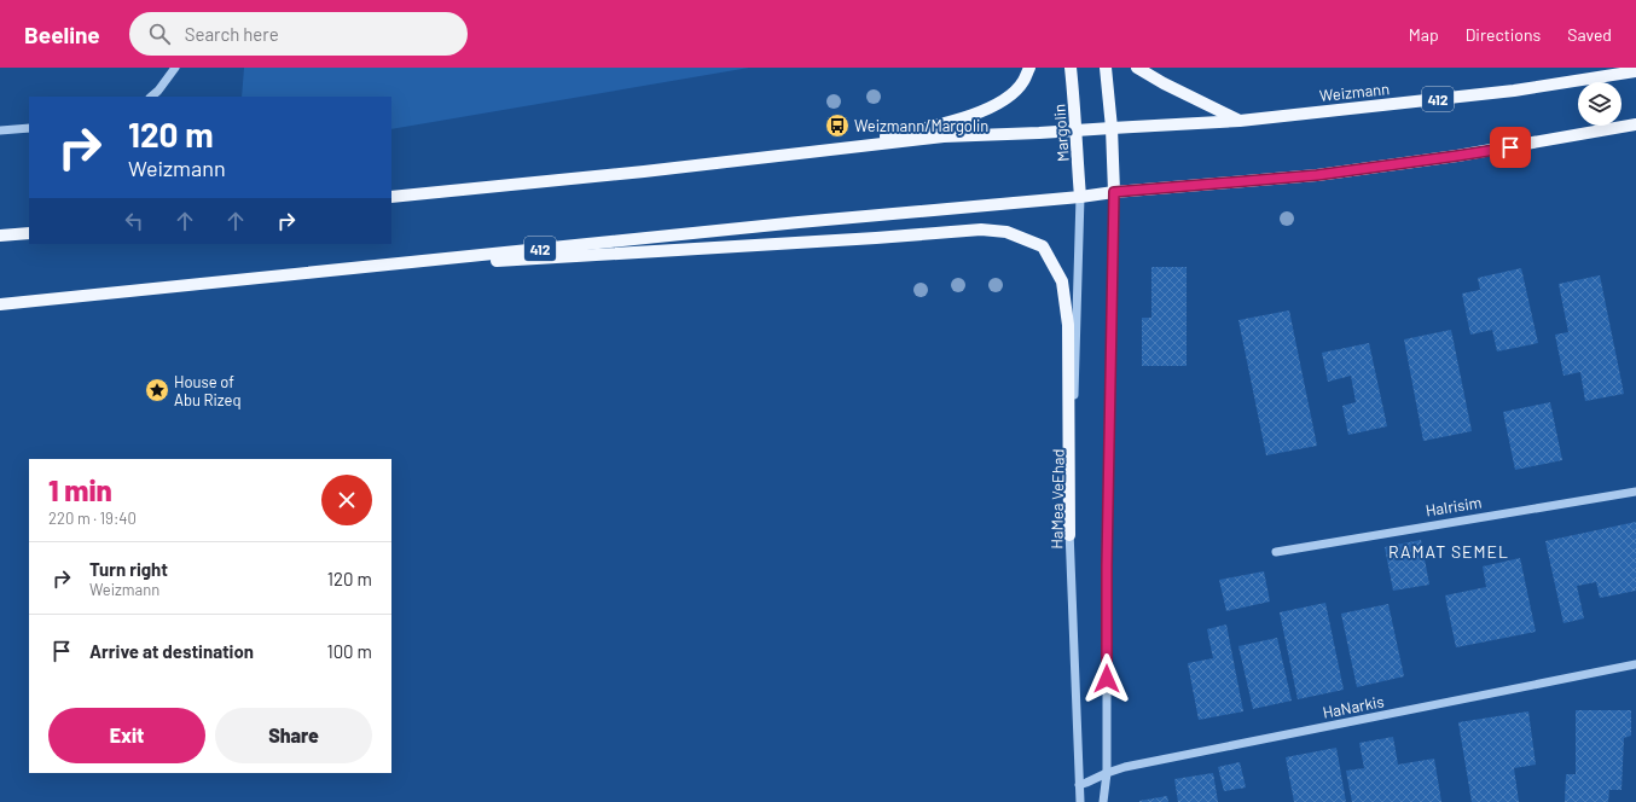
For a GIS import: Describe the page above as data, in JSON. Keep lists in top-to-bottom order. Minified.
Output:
{"streets":{"main road":["Weizmann","412","Margolin"],"street":["HaMea VeEhad","HaIrisim","HaNarkis"]},"crossings":[["Weizmann","412"],["Weizmann","Margolin"],["412","Margolin"],["412","HaMea VeEhad"],["Margolin","HaMea VeEhad"],["HaMea VeEhad","HaNarkis"]],"districts":["RAMAT SEMEL"],"places":{"bus stop":["Weizmann/Margolin"],"place":["House of Abu Rizeq"]},"page":{"header":"Beeline","search":"Search here","nav":["Map","Directions","Saved"],"turn":["120 m","Weizmann"],"heading":["1 min","220 m · 19:40"],"list":[{"name":"Turn right","note":"Weizmann","value":"120 m"},{"name":"Arrive at destination","value":"100 m"}],"buttons":["Exit","Share"]}}
